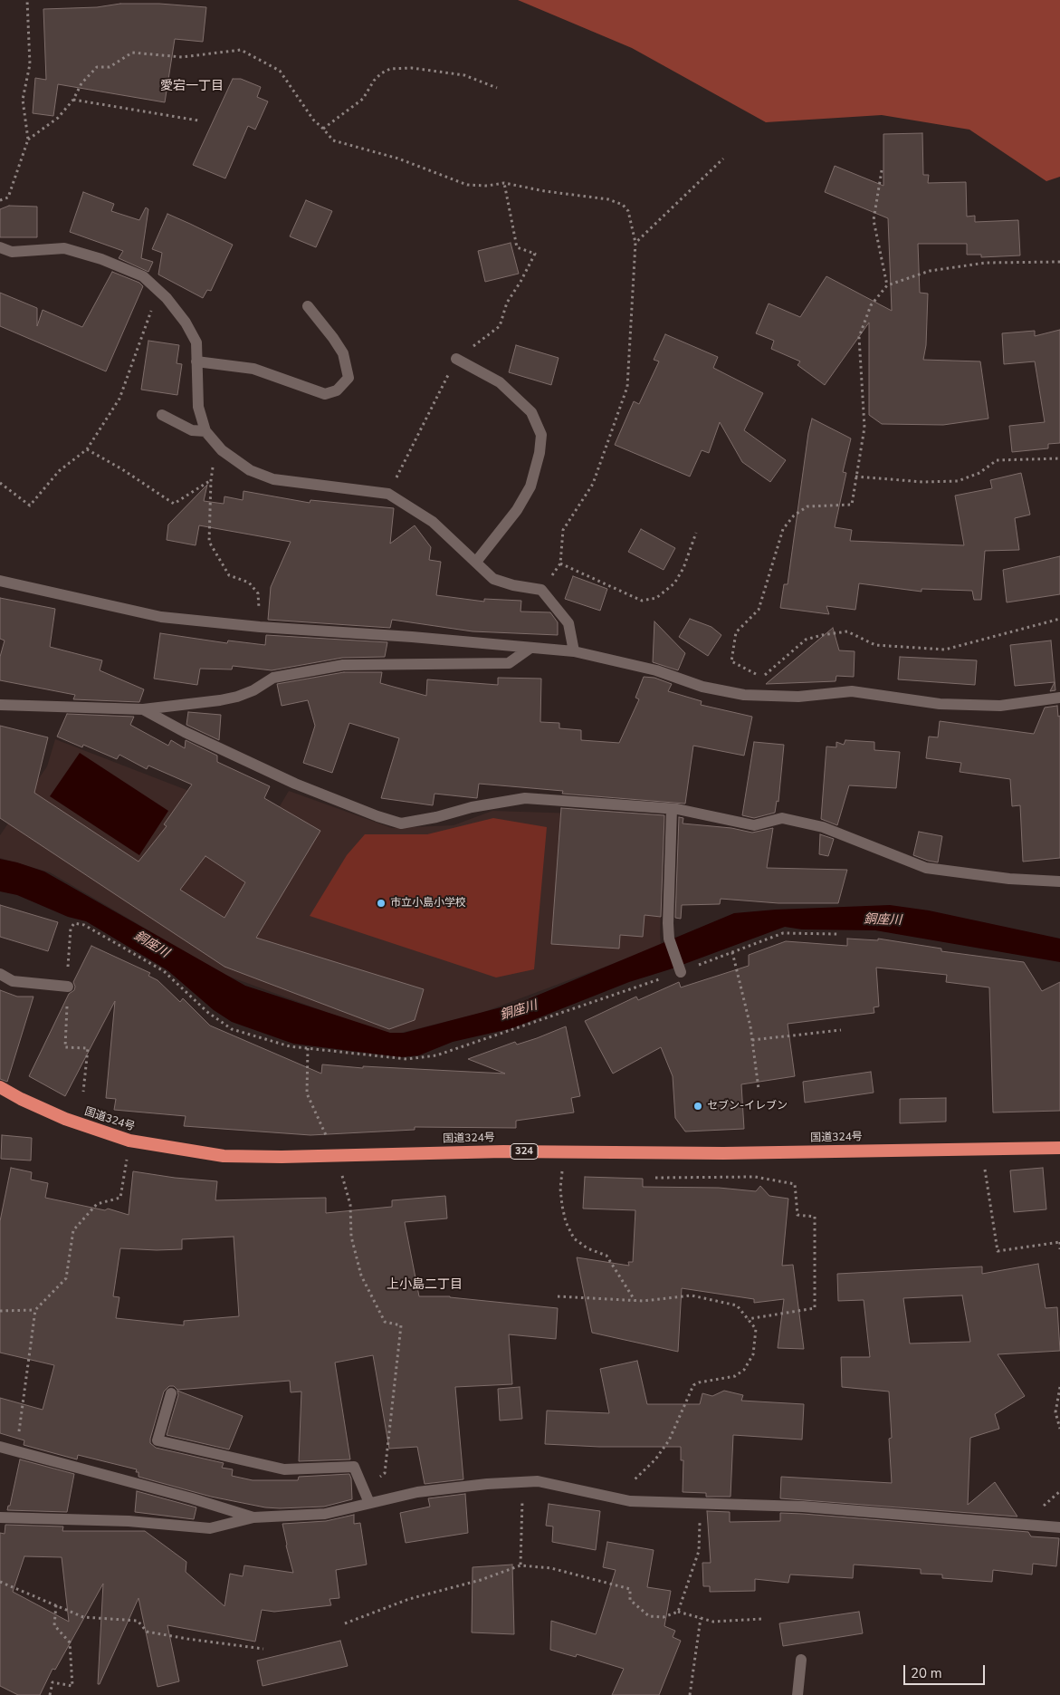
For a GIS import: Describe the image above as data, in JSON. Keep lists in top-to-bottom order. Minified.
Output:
{"streets":{"highway":["国道324号","324"]},"districts":["愛宕一丁目","上小島二丁目"],"water":["銅座川"],"places":["市立小島小学校","セブン-イレブン"],"scale_bar":"20 m"}
